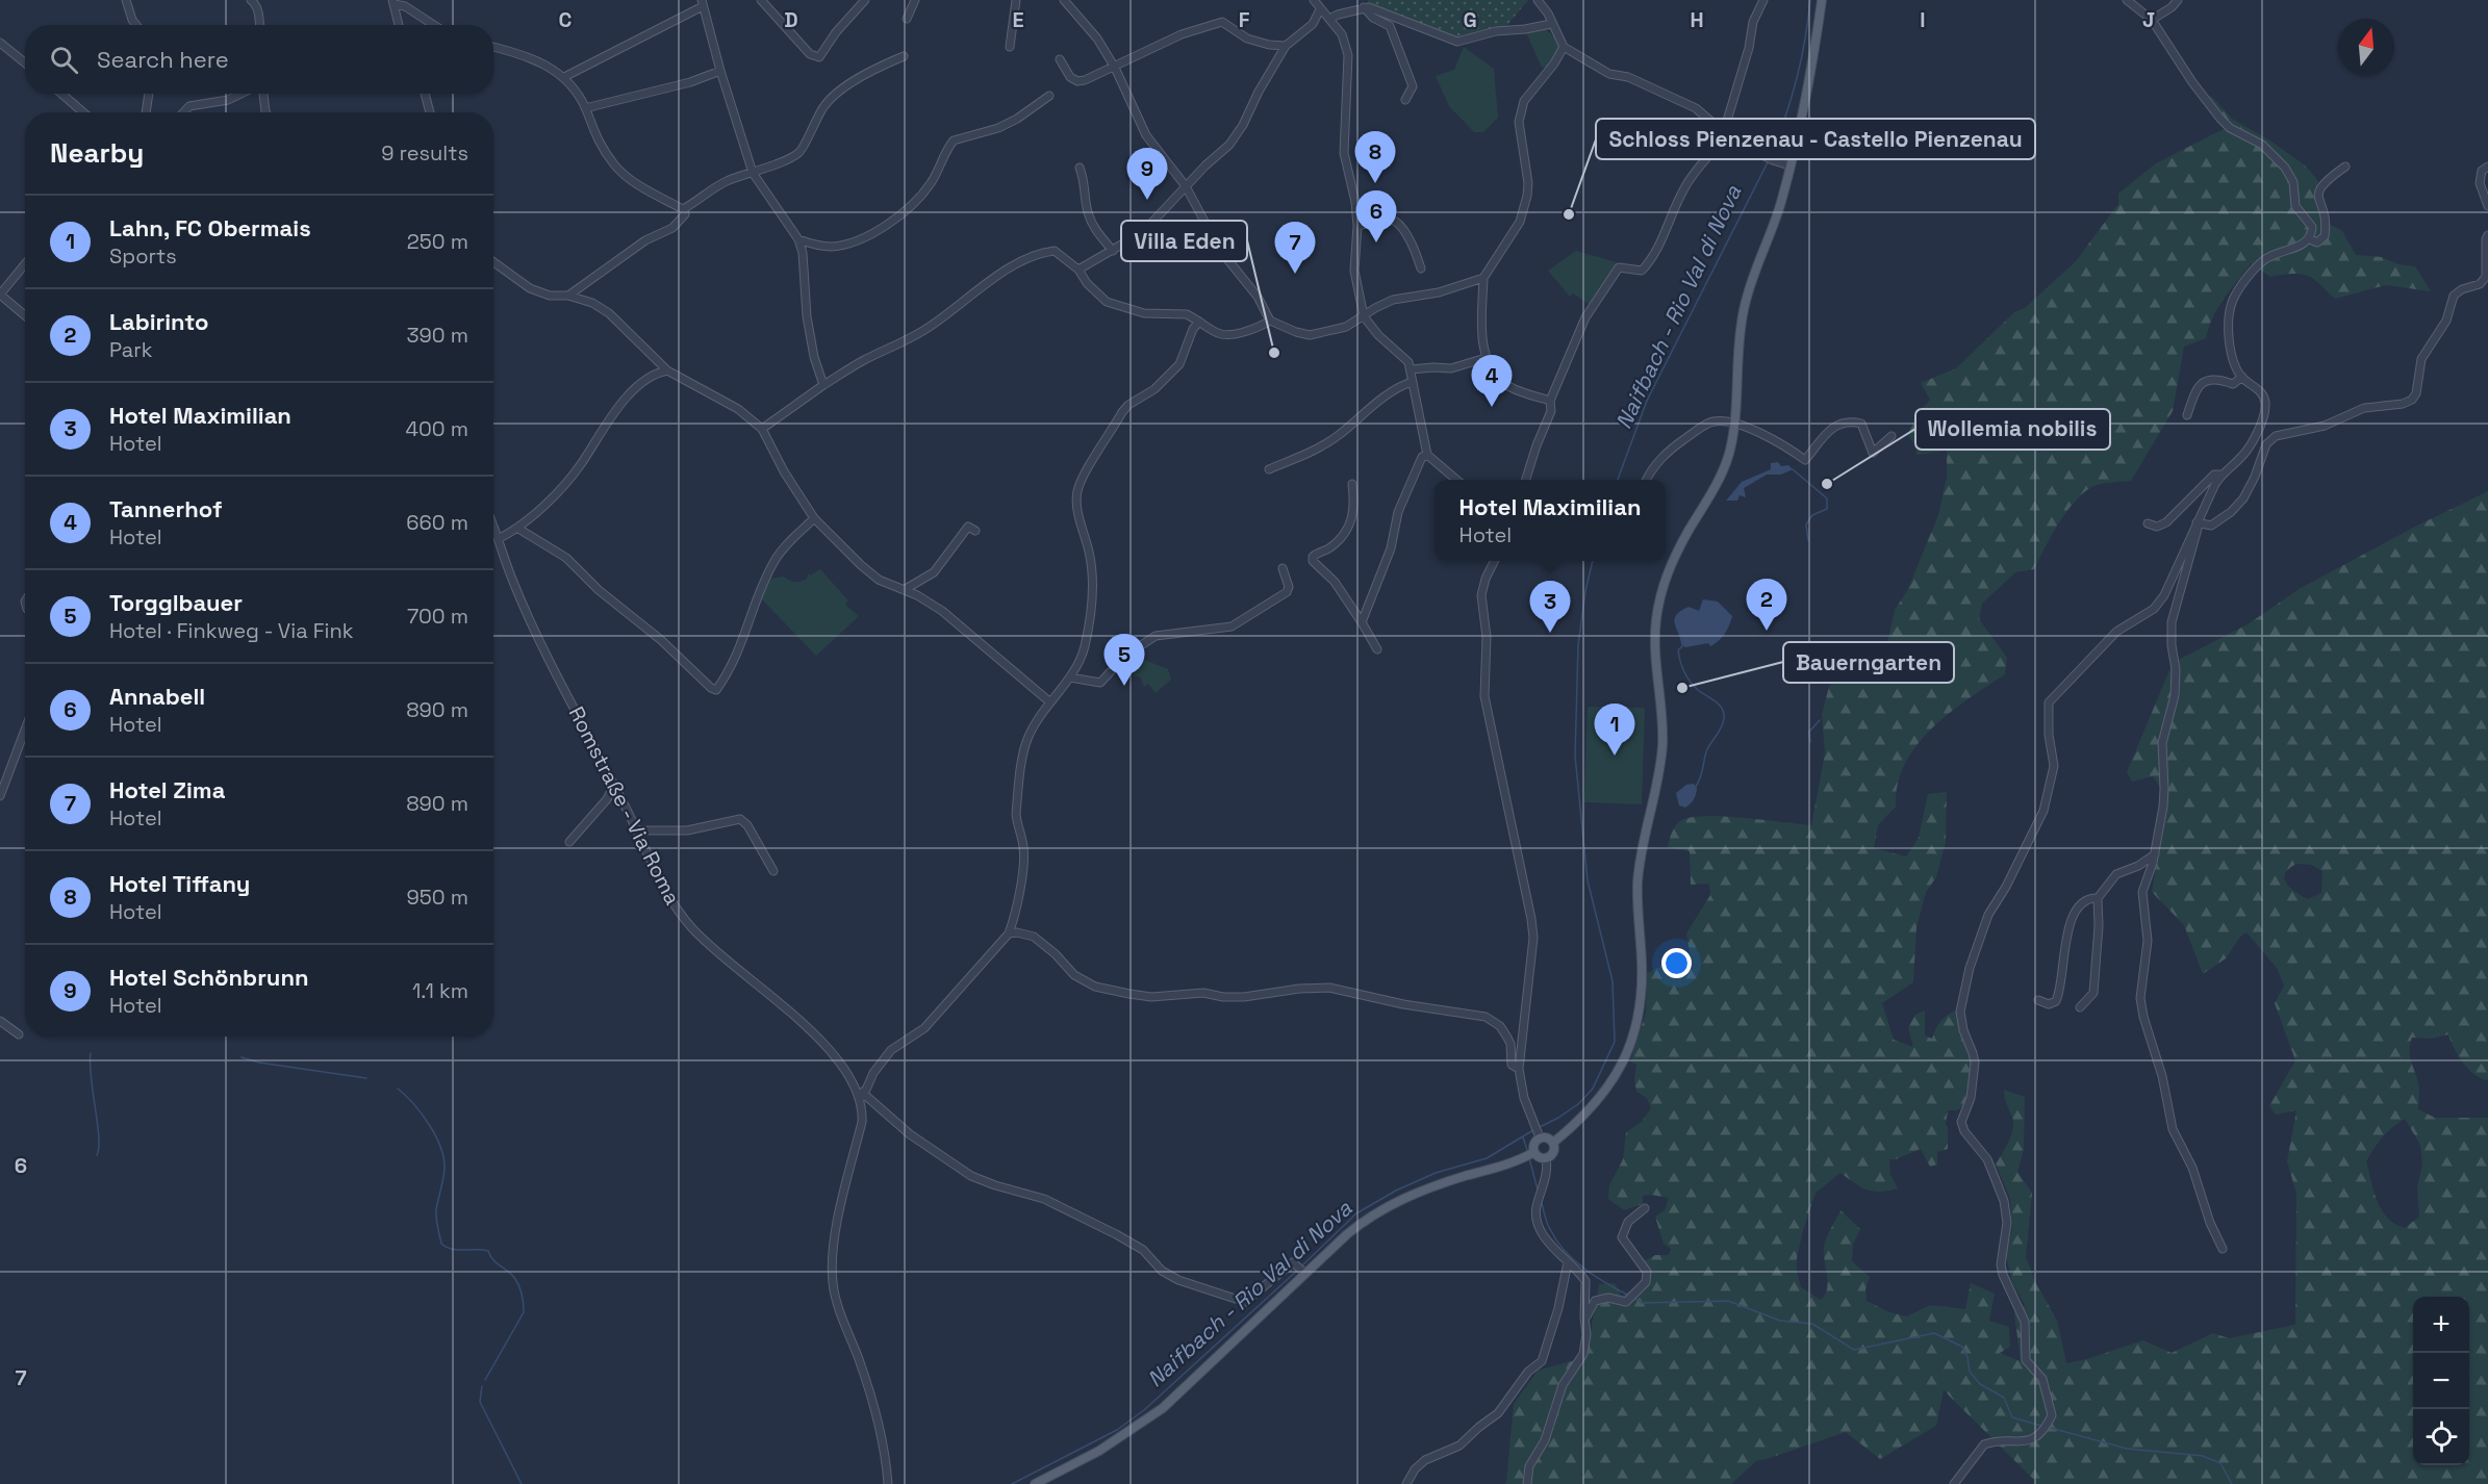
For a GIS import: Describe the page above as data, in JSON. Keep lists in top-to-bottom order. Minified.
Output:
{"streets":{"street":["Romstraße - Via Roma"]},"water":["Naifbach - Rio Val di Nova"],"places":["Schloss Pienzenau - Castello Pienzenau","Villa Eden","Wollemia nobilis","Bauerngarten"],"north":"top","page":{"search":"Search here","heading":["Nearby","9 results"],"pins":["8","9","6","7","4","2","3","5","1"],"list":[{"mark":"1","name":"Lahn, FC Obermais","note":"Sports","value":"250 m"},{"mark":"2","name":"Labirinto","note":"Park","value":"390 m"},{"mark":"3","name":"Hotel Maximilian","note":"Hotel","value":"400 m"},{"mark":"4","name":"Tannerhof","note":"Hotel","value":"660 m"},{"mark":"5","name":"Torgglbauer","note":"Hotel · Finkweg - Via Fink","value":"700 m"},{"mark":"6","name":"Annabell","note":"Hotel","value":"890 m"},{"mark":"7","name":"Hotel Zima","note":"Hotel","value":"890 m"},{"mark":"8","name":"Hotel Tiffany","note":"Hotel","value":"950 m"},{"mark":"9","name":"Hotel Schönbrunn","note":"Hotel","value":"1.1 km"}],"popup":["Hotel Maximilian","Hotel"],"map_buttons":["+","−"]},"grid":{"columns":["C","D","E","F","G","H","I","J"],"rows":["6","7"]}}
